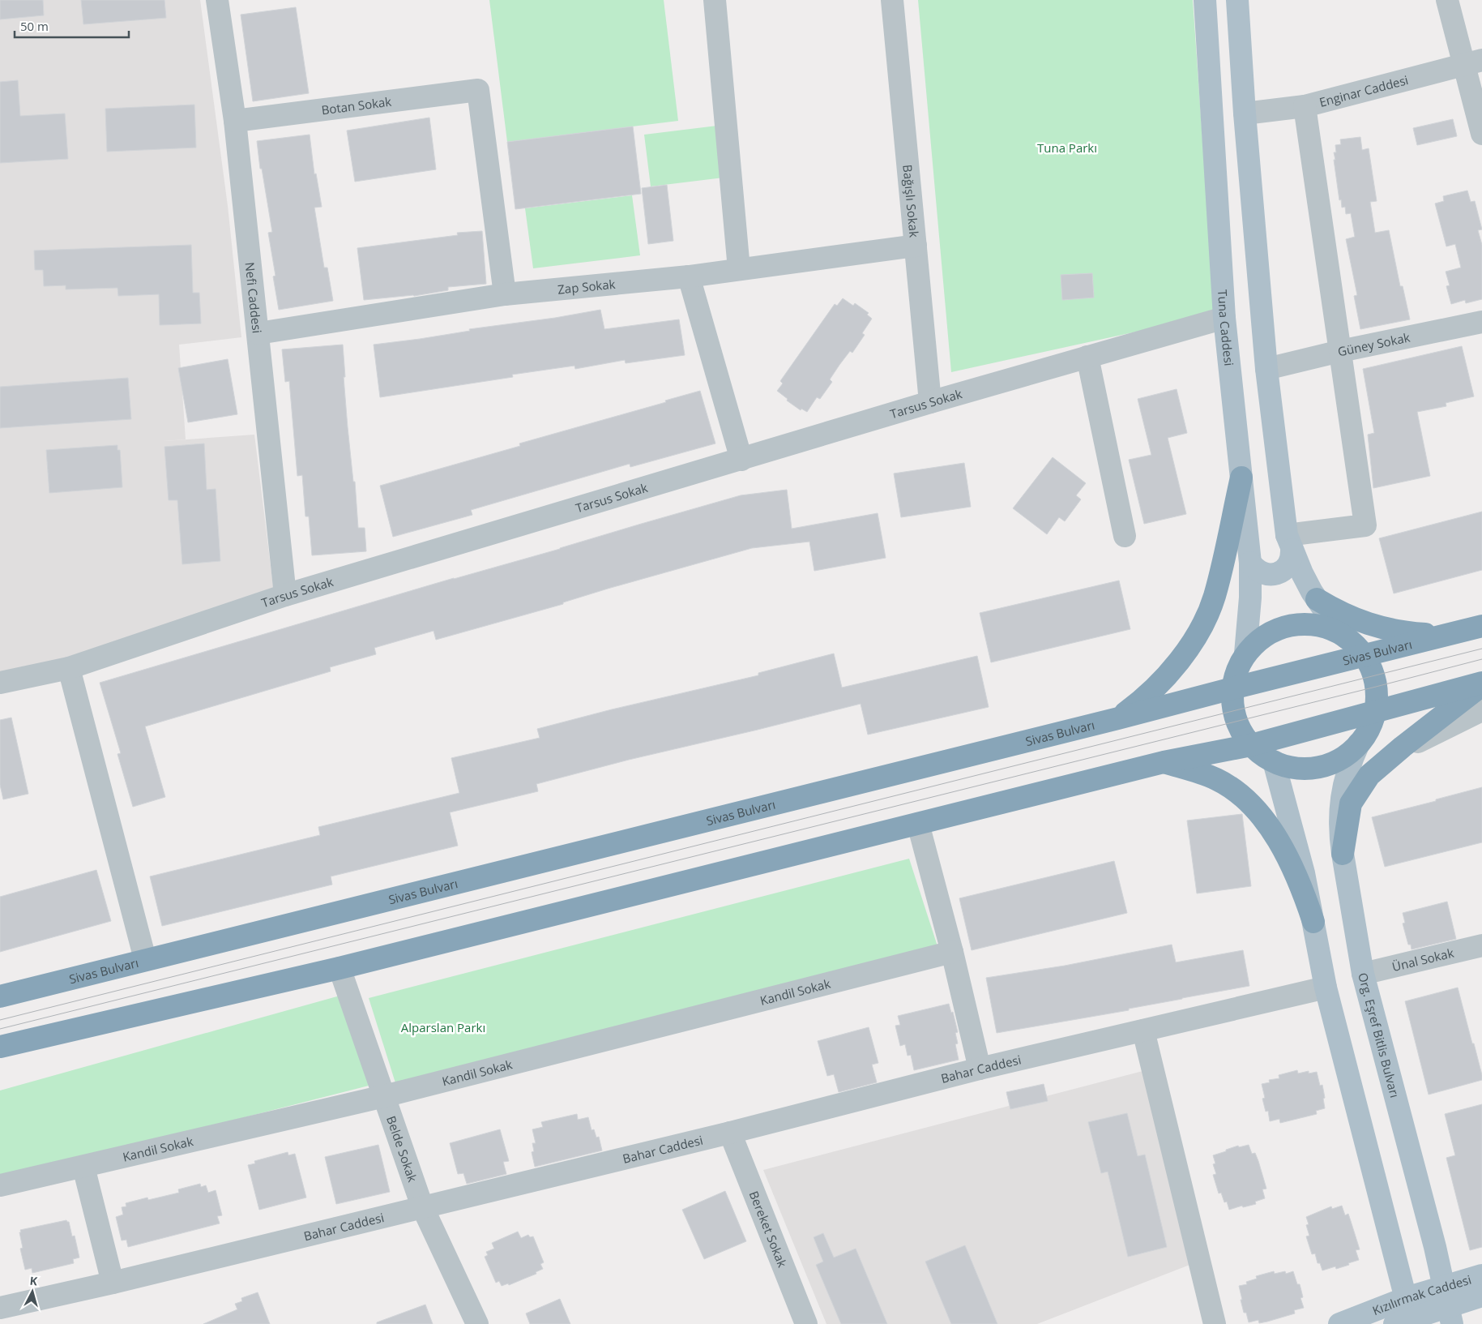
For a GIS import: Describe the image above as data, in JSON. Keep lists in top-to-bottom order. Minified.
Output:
{"streets":{"highway":["Sivas Bulvarı"],"main road":["Tuna Caddesi","Org. Eşref Bitlis Bulvarı","Kızılırmak Caddesi"],"street":["Enginar Caddesi","Botan Sokak","Bağışlı Sokak","Zap Sokak","Nefi Caddesi","Güney Sokak","Tarsus Sokak","Ünal Sokak","Kandil Sokak","Bahar Caddesi","Belde Sokak","Bereket Sokak"]},"crossings":[["Botan Sokak","Zap Sokak"],["Botan Sokak","Nefi Caddesi"],["Bağışlı Sokak","Zap Sokak"],["Bağışlı Sokak","Tarsus Sokak"],["Zap Sokak","Nefi Caddesi"],["Nefi Caddesi","Tarsus Sokak"],["Tuna Caddesi","Tarsus Sokak"],["Ünal Sokak","Org. Eşref Bitlis Bulvarı"],["Kandil Sokak","Belde Sokak"],["Org. Eşref Bitlis Bulvarı","Kızılırmak Caddesi"],["Bahar Caddesi","Belde Sokak"],["Bahar Caddesi","Bereket Sokak"]],"parks":["Tuna Parkı","Alparslan Parkı"],"scale_bar":"50 m","north":"top"}
